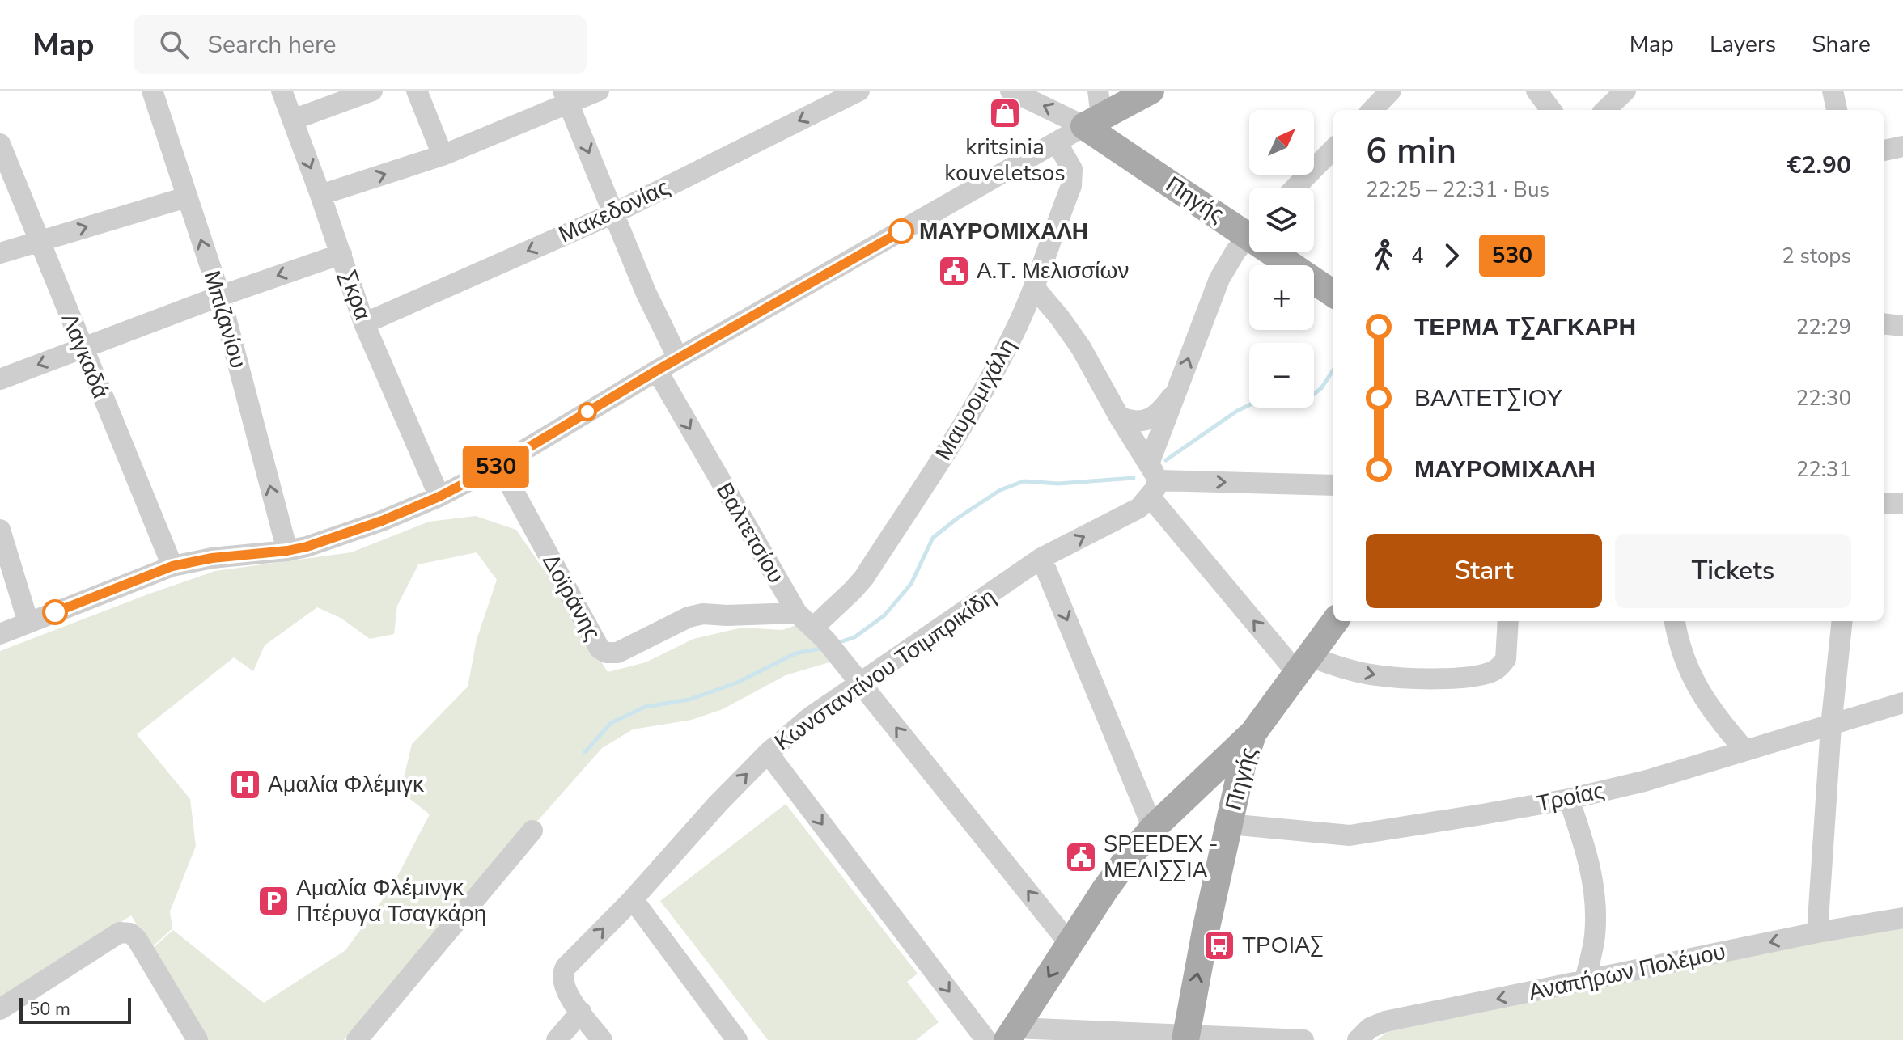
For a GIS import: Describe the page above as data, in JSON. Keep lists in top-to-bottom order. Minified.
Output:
{"streets":{"main road":["Πηγής"],"street":["Μακεδονίας","Σκρα","Μπιζανίου","Λαγκαδά","Μαυρομιχάλη","Βαλτετσίου","Δοϊράνης","Κωνσταντίνου Τσιμπρικίδη","Τροίας","Αναπήρων Πολέμου"]},"crossings":[["Πηγής","Τροίας"],["Μακεδονίας","Σκρα"],["Μαυρομιχάλη","Βαλτετσίου"],["Βαλτετσίου","Δοϊράνης"],["Βαλτετσίου","Κωνσταντίνου Τσιμπρικίδη"]],"one_way":["Μπιζανίου","Αναπήρων Πολέμου"],"places":{"shop":["kritsinia kouveletsos"],"other":["ΜΑΥΡΟΜΙΧΑΛΗ"],"public building":["Α.Τ. Μελισσίων","SPEEDEX - ΜΕΛΙΣΣΙΑ"],"hospital":["Αμαλία Φλέμιγκ"],"parking":["Αμαλία Φλέμινγκ Πτέρυγα Τσαγκάρη"],"bus stop":["ΤΡΟΙΑΣ"]},"lines":["bus line 530"],"scale_bar":"50 m","north":"top right","page":{"header":"Map","search":"Search here","nav":["Map","Layers","Share"],"on_map":"530","map_buttons":["+","−"],"heading":["6 min","22:25 – 22:31 · Bus","€2.90"],"legs":["4","530","2 stops"],"list":[{"name":"ΤΕΡΜΑ ΤΣΑΓΚΑΡΗ","value":"22:29"},{"name":"ΒΑΛΤΕΤΣΙΟΥ","value":"22:30"},{"name":"ΜΑΥΡΟΜΙΧΑΛΗ","value":"22:31"}],"buttons":["Start","Tickets"],"scale":"50 m"}}
